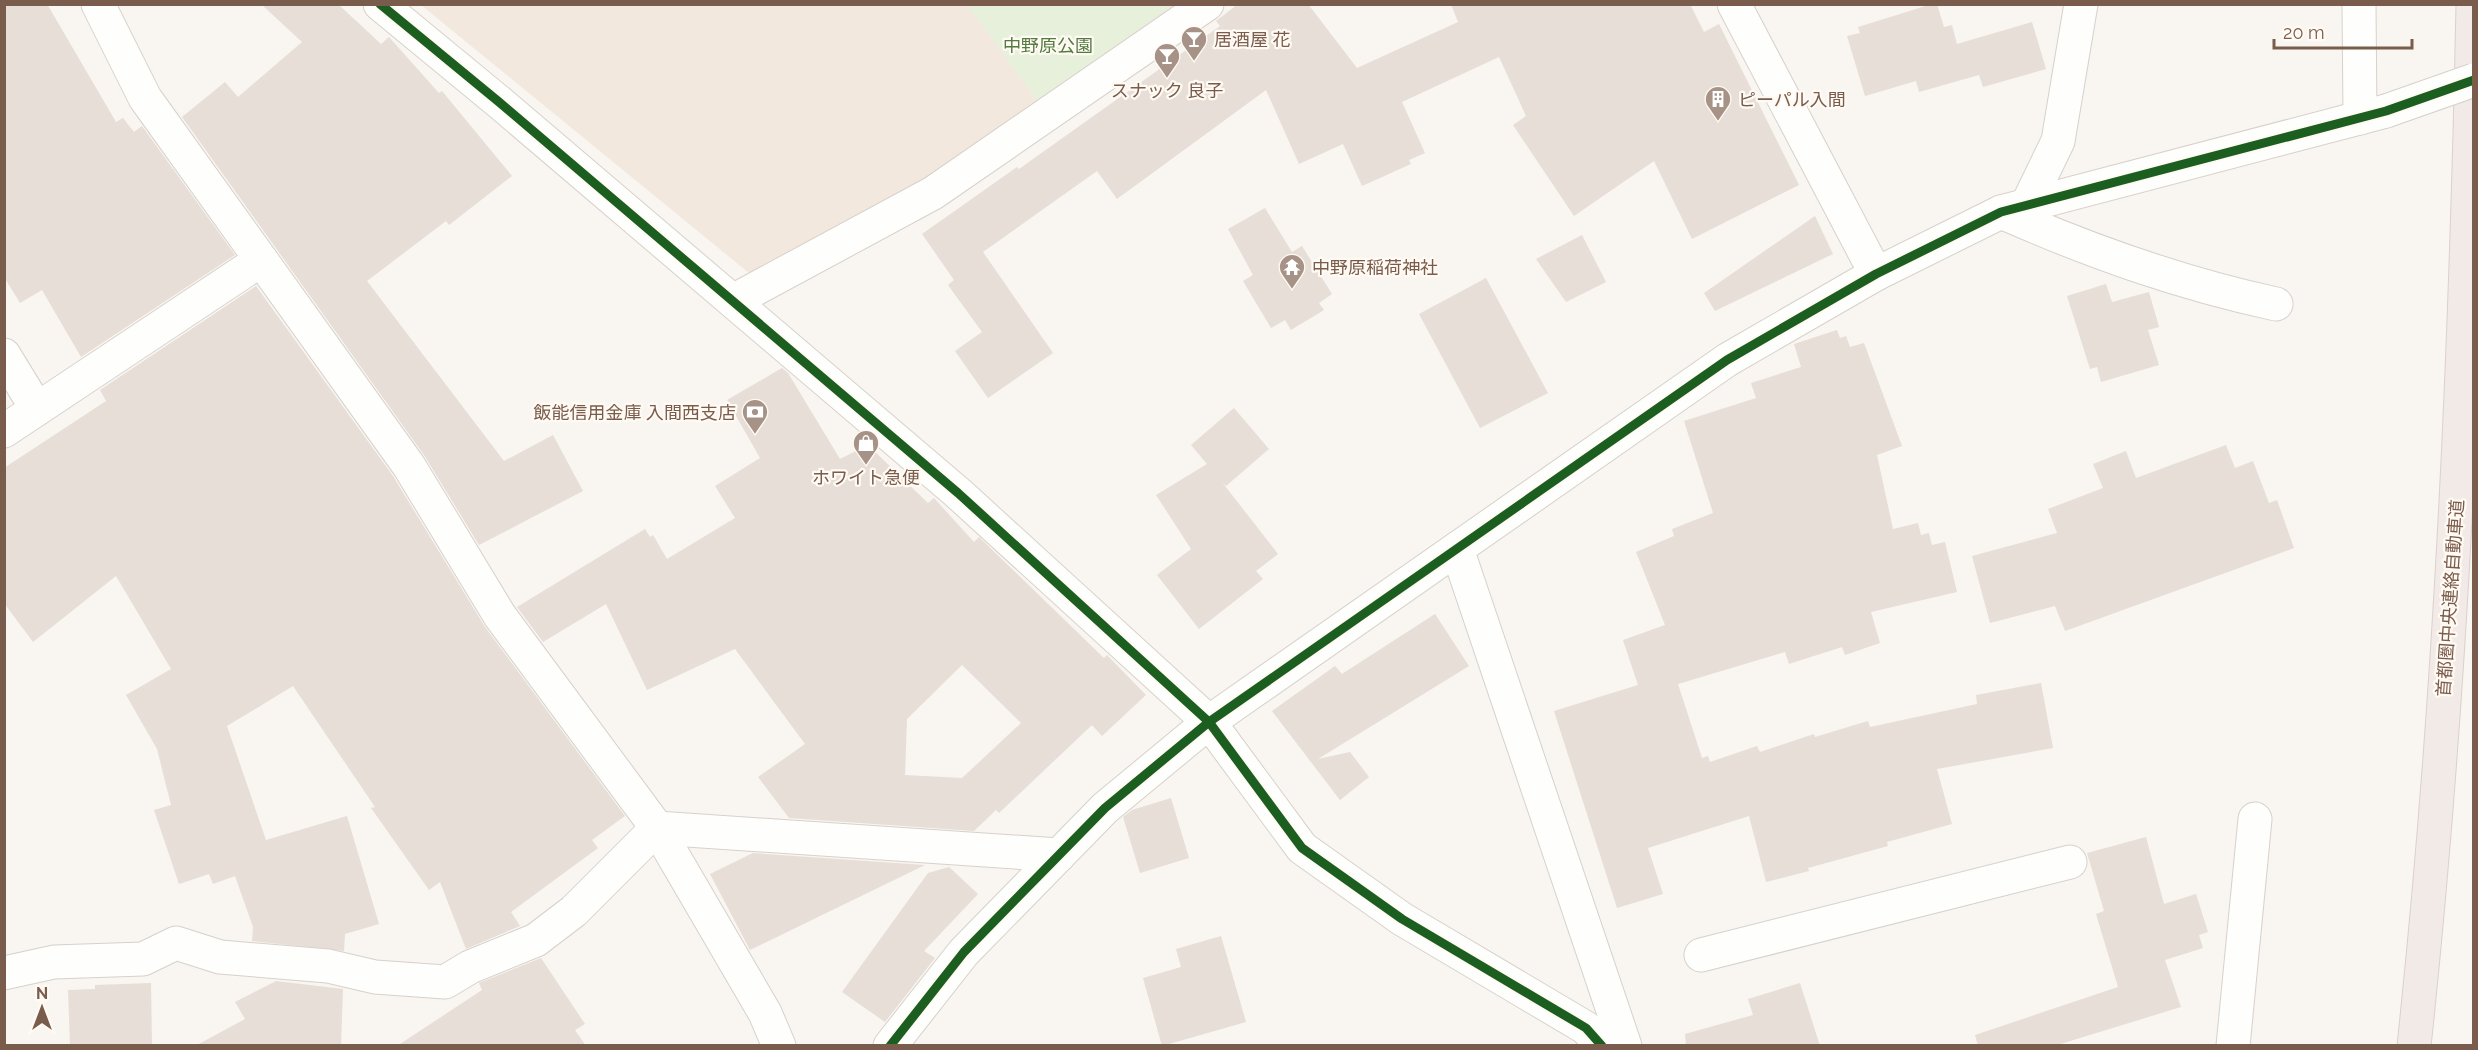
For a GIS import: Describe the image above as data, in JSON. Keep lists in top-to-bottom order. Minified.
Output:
{"streets":{"highway":["首都圏中央連絡自動車道"]},"parks":["中野原公園"],"places":{"bar":["居酒屋 花","スナック 良子"],"building":["ピーパル入間"],"temple":["中野原稲荷神社"],"bank":["飯能信用金庫 入間西支店"],"shop":["ホワイト急便"]},"scale_bar":"20 m","north":"top"}
